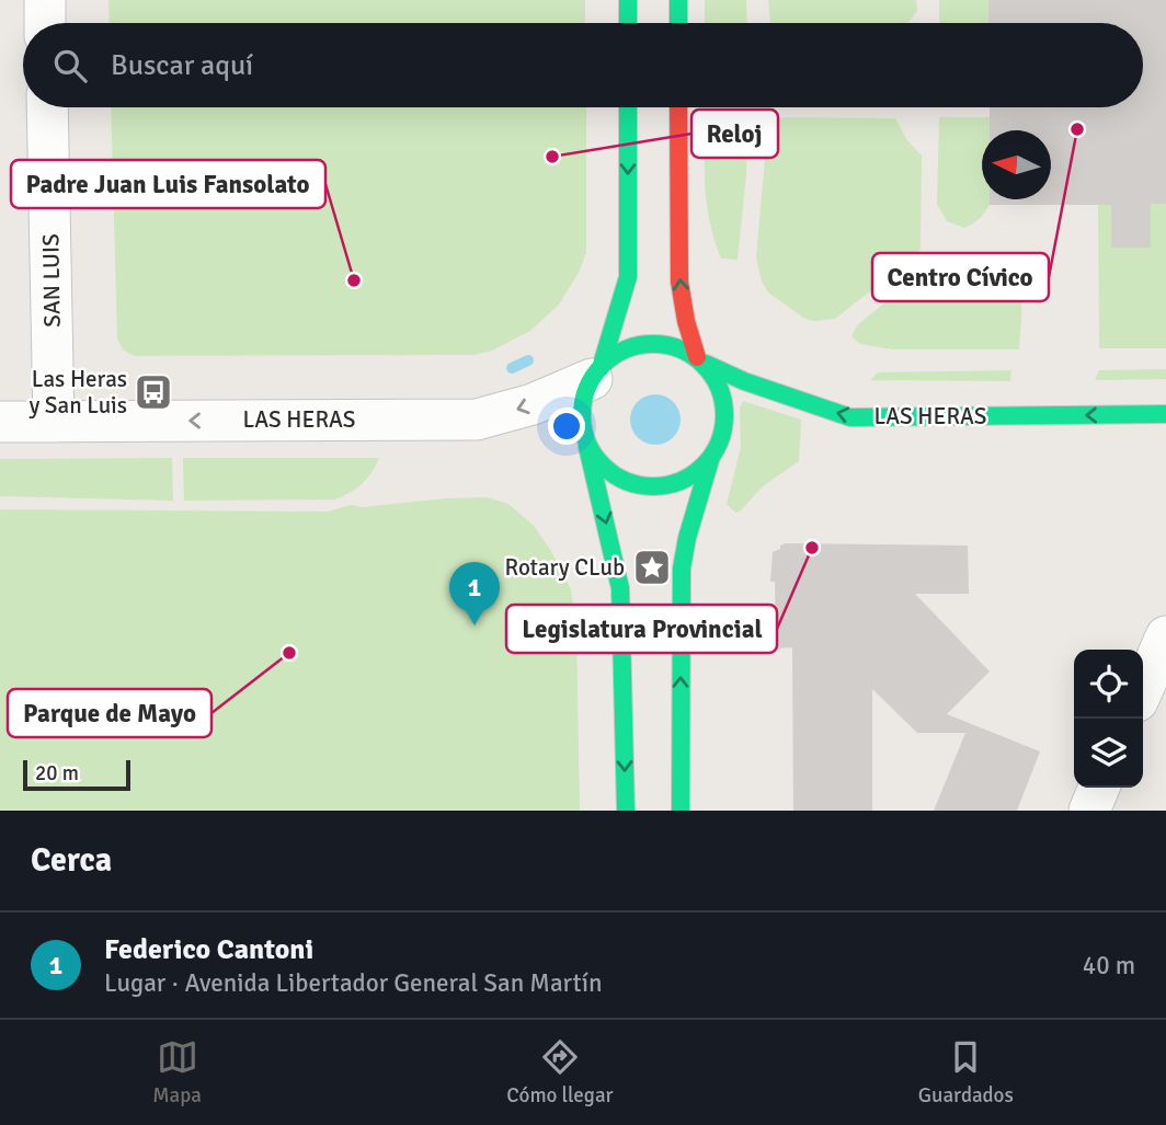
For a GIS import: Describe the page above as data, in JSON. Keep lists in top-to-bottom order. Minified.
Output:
{"streets":{"main road":["LAS HERAS"],"street":["SAN LUIS"]},"crossings":[["SAN LUIS","LAS HERAS"]],"one_way":["LAS HERAS"],"places":{"other":["Centro Cívico","Reloj","Padre Juan Luis Fansolato","Legislatura Provincial","Parque de Mayo"],"bus stop":["Las Heras y San Luis"],"place":["Rotary CLub"]},"scale_bar":"20 m","north":"left","page":{"search":"Buscar aquí","pins":"1","scale":"20 m","heading":"Cerca","list":[{"mark":"1","name":"Federico Cantoni","note":"Lugar · Avenida Libertador General San Martín","value":"40 m"}],"nav":["Mapa","Cómo llegar","Guardados"]}}
